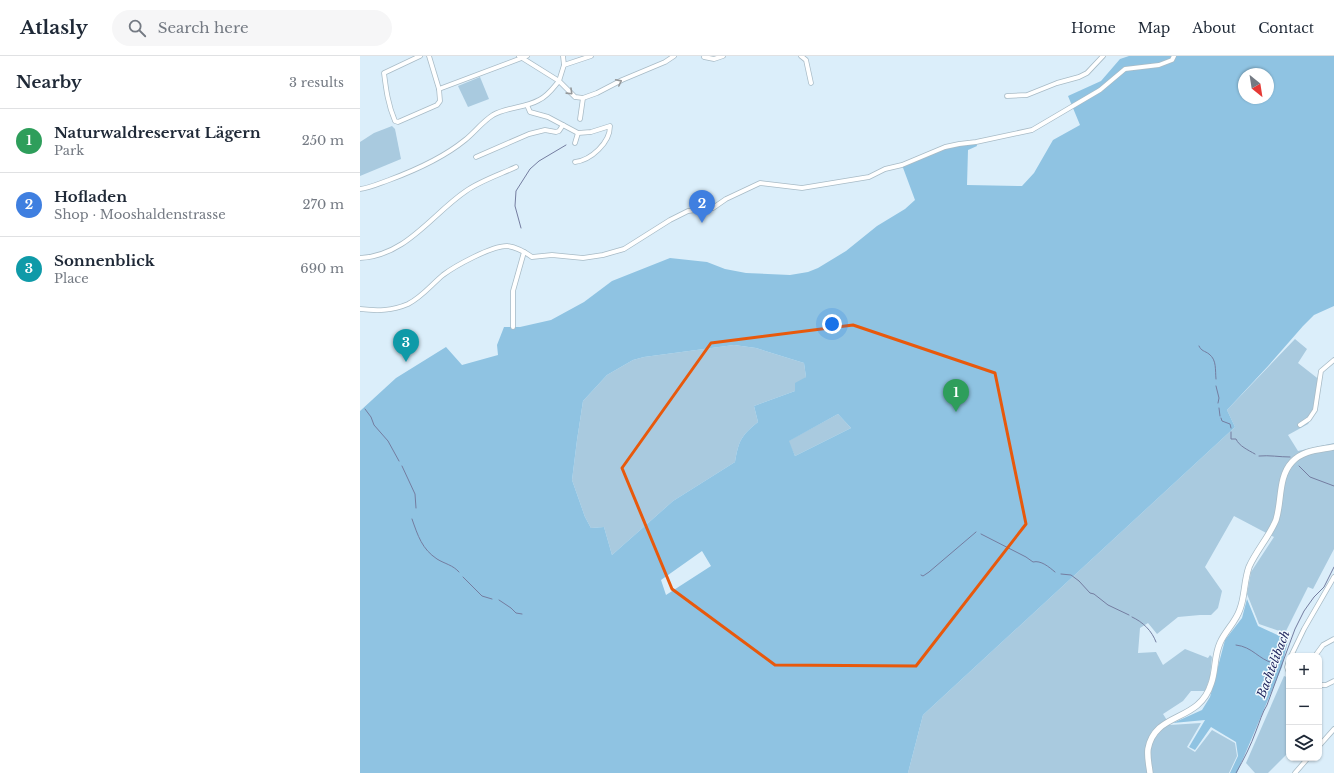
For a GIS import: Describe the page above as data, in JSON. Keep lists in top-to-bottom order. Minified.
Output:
{"water":["Bachtelibach"],"north":"bottom right","page":{"header":"Atlasly","search":"Search here","nav":["Home","Map","About","Contact"],"heading":["Nearby","3 results"],"list":[{"mark":"1","name":"Naturwaldreservat Lägern","note":"Park","value":"250 m"},{"mark":"2","name":"Hofladen","note":"Shop · Mooshaldenstrasse","value":"270 m"},{"mark":"3","name":"Sonnenblick","note":"Place","value":"690 m"}],"pins":["2","3","1"],"map_buttons":["+","−"]}}
